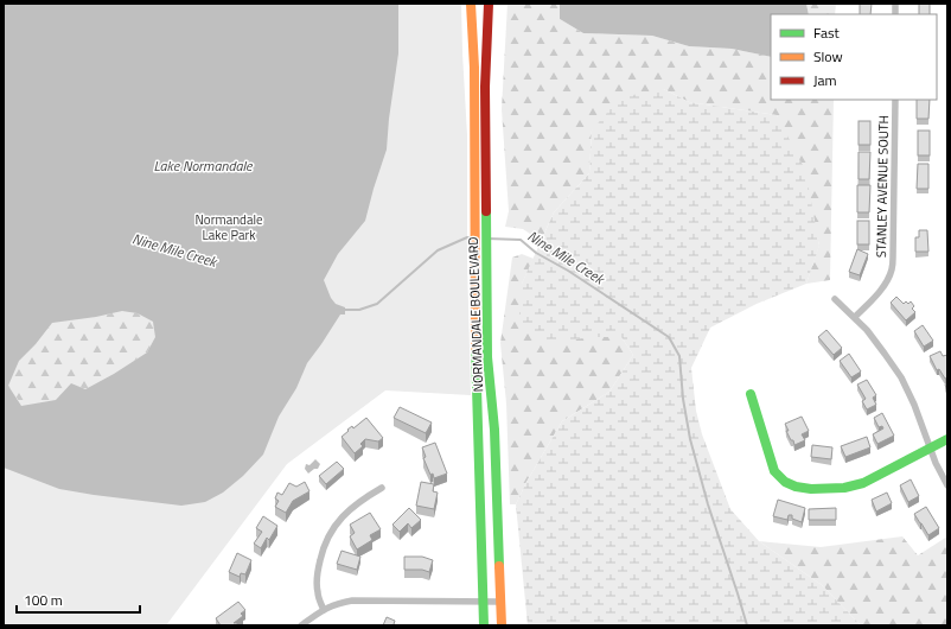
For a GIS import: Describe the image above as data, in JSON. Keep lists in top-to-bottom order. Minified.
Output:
{"streets":{"main road":["NORMANDALE BOULEVARD"],"street":["STANLEY AVENUE SOUTH"]},"water":["Lake Normandale","Nine Mile Creek"],"parks":["Normandale Lake Park"],"legend":["Fast","Slow","Jam"],"scale_bar":"100 m"}
